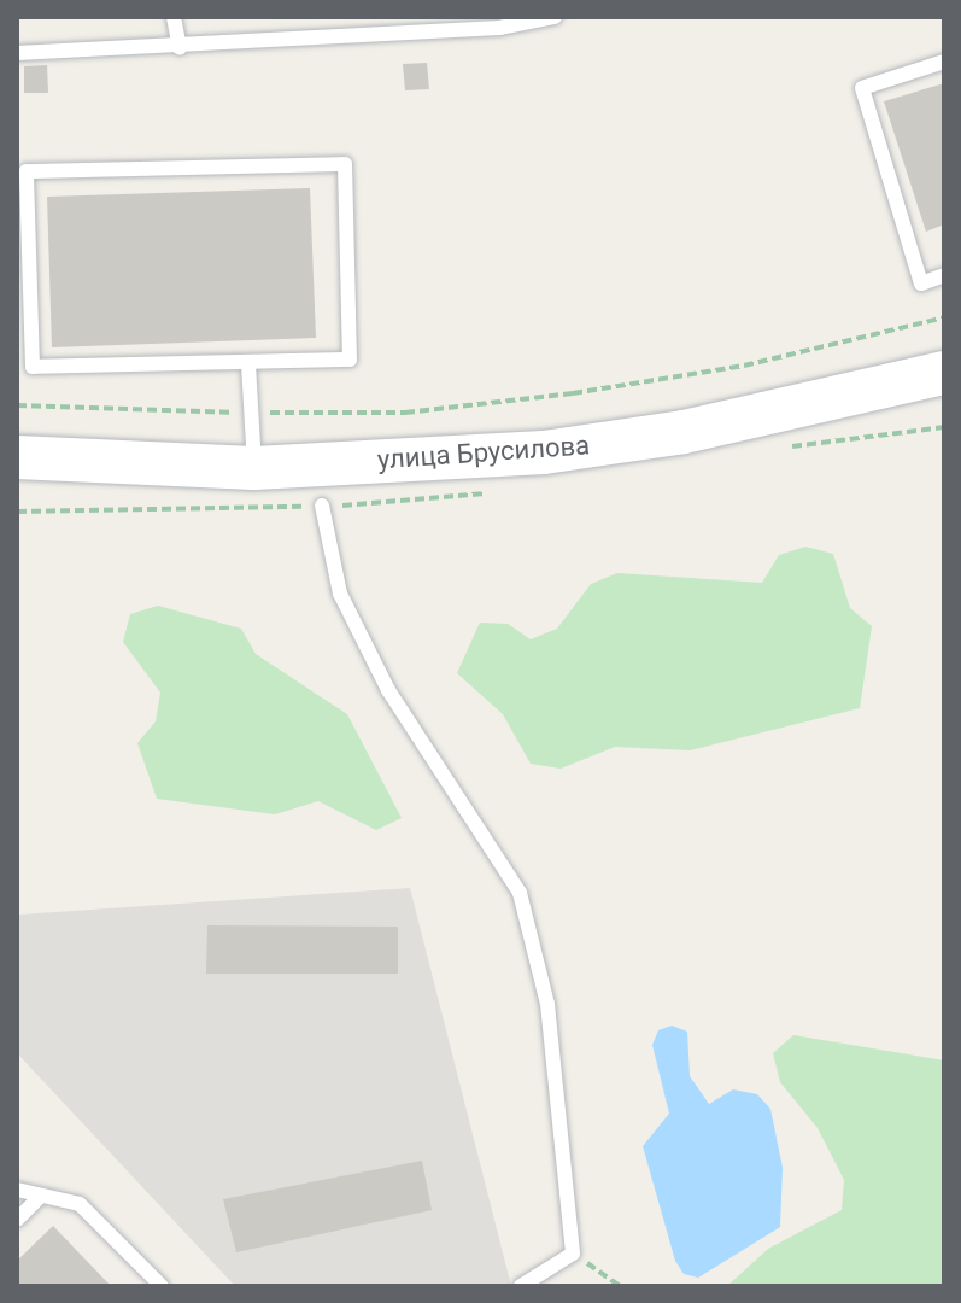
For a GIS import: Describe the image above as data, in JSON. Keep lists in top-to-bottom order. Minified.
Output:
{"streets":{"street":["улица Брусилова"]}}
